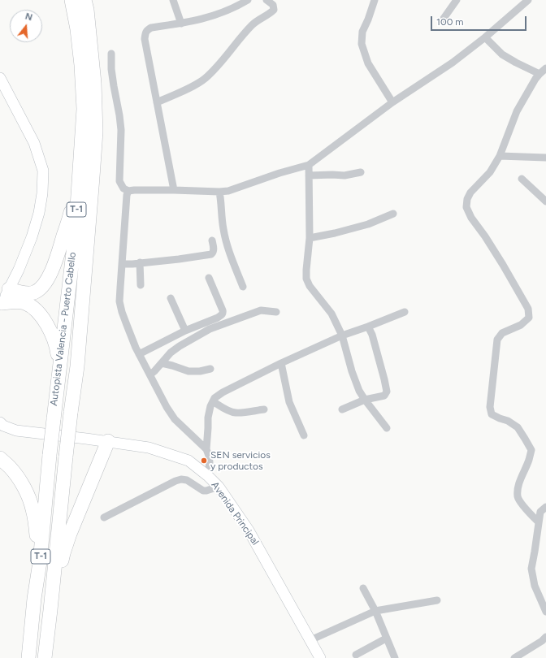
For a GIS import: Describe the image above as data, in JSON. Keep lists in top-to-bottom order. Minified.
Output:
{"streets":{"highway":["T-1","Autopista Valencia - Puerto Cabello"],"main road":["Avenida Principal"]},"places":["SEN servicios y productos"],"scale_bar":"100 m","north":"top"}
